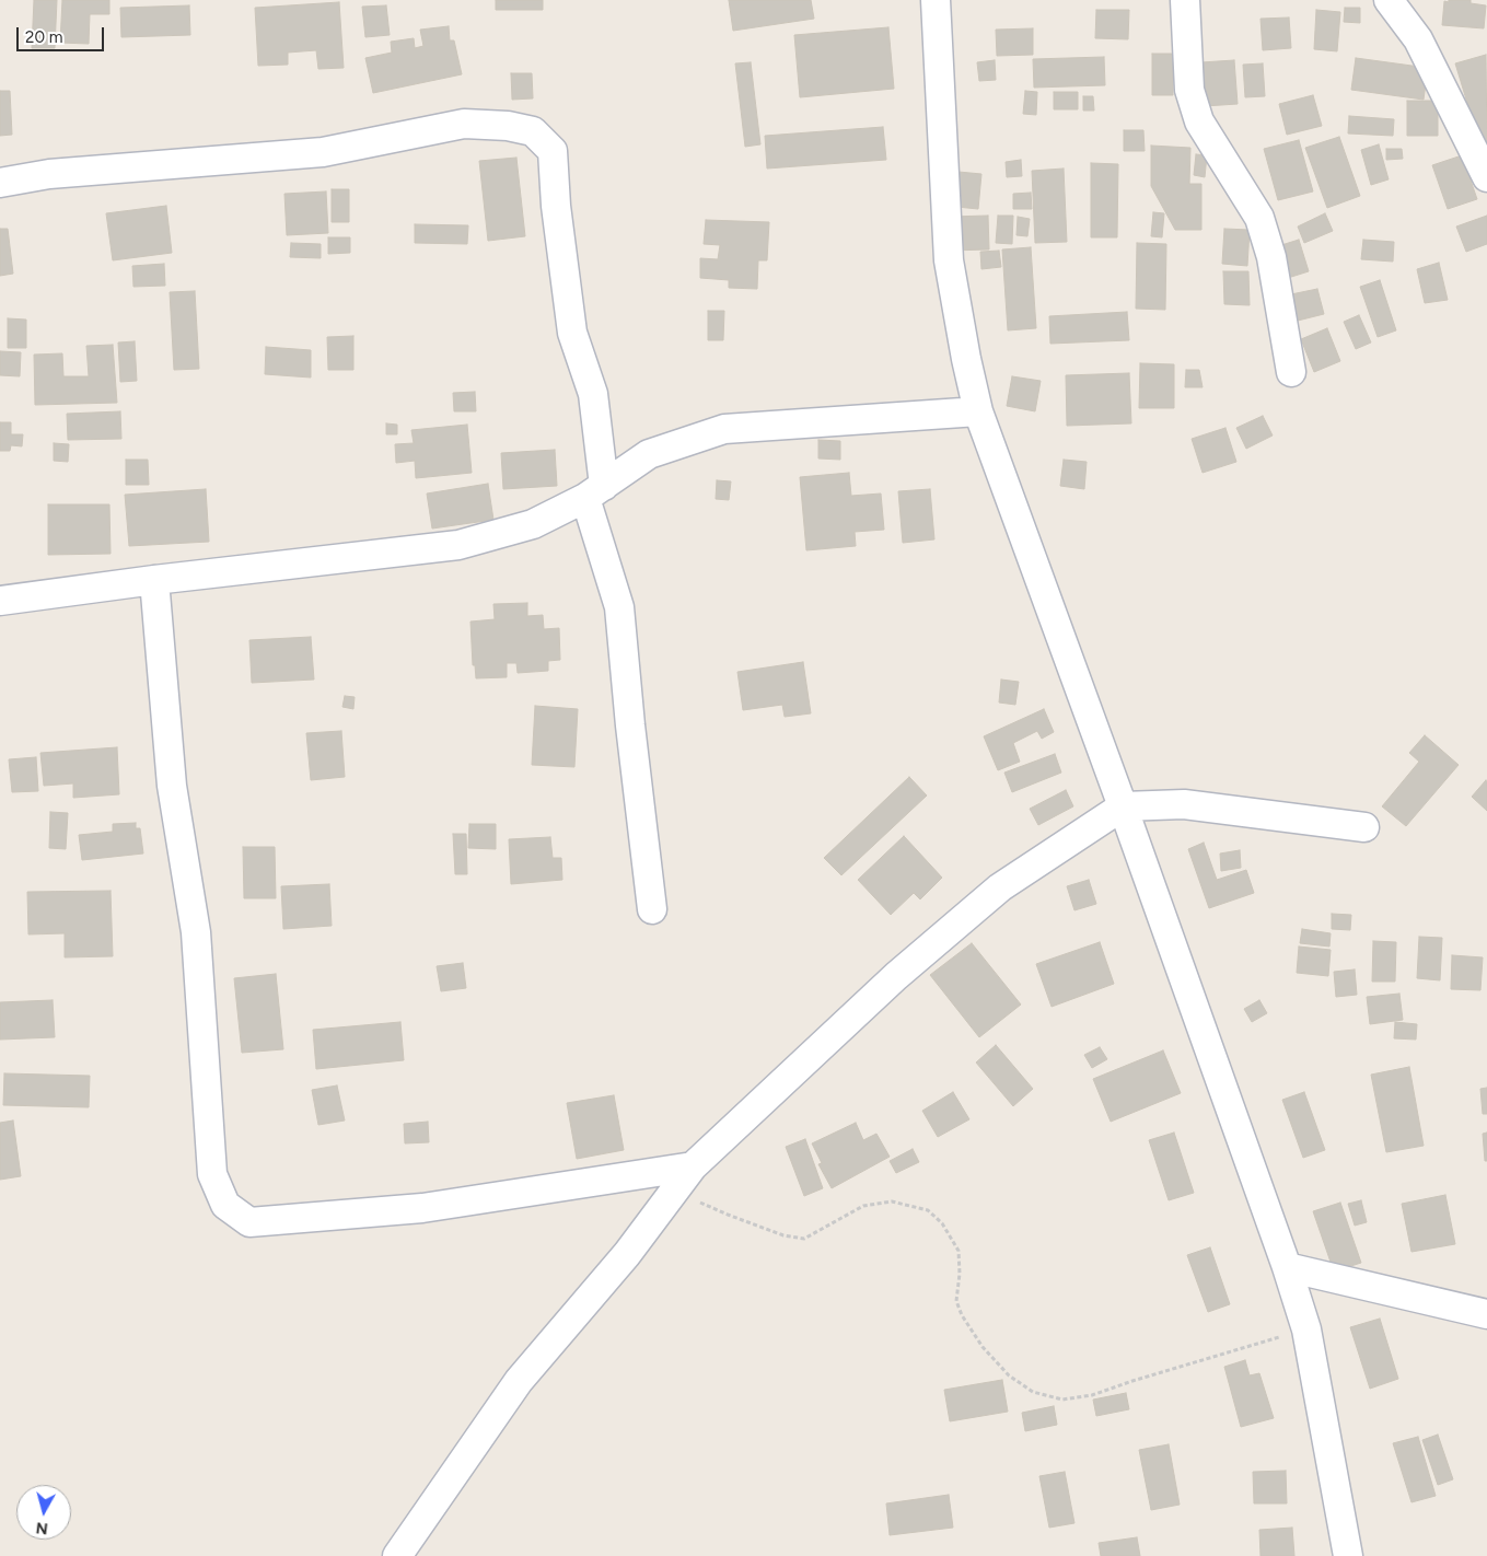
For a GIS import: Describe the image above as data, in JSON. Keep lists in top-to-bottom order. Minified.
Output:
{"scale_bar":"20 m","north":"bottom"}
